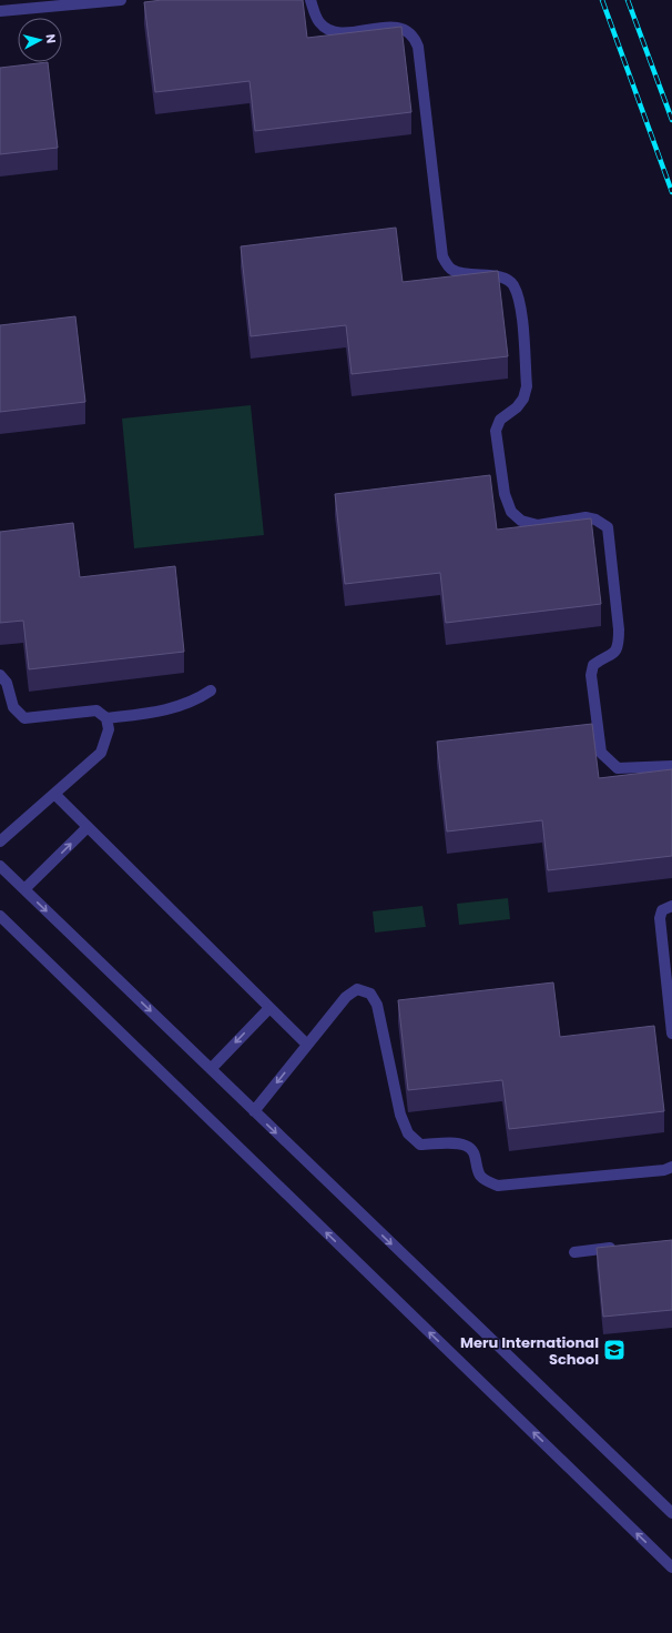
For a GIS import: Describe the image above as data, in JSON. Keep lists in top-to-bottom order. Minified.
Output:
{"places":{"school or university":["Meru International School"]},"north":"right"}
